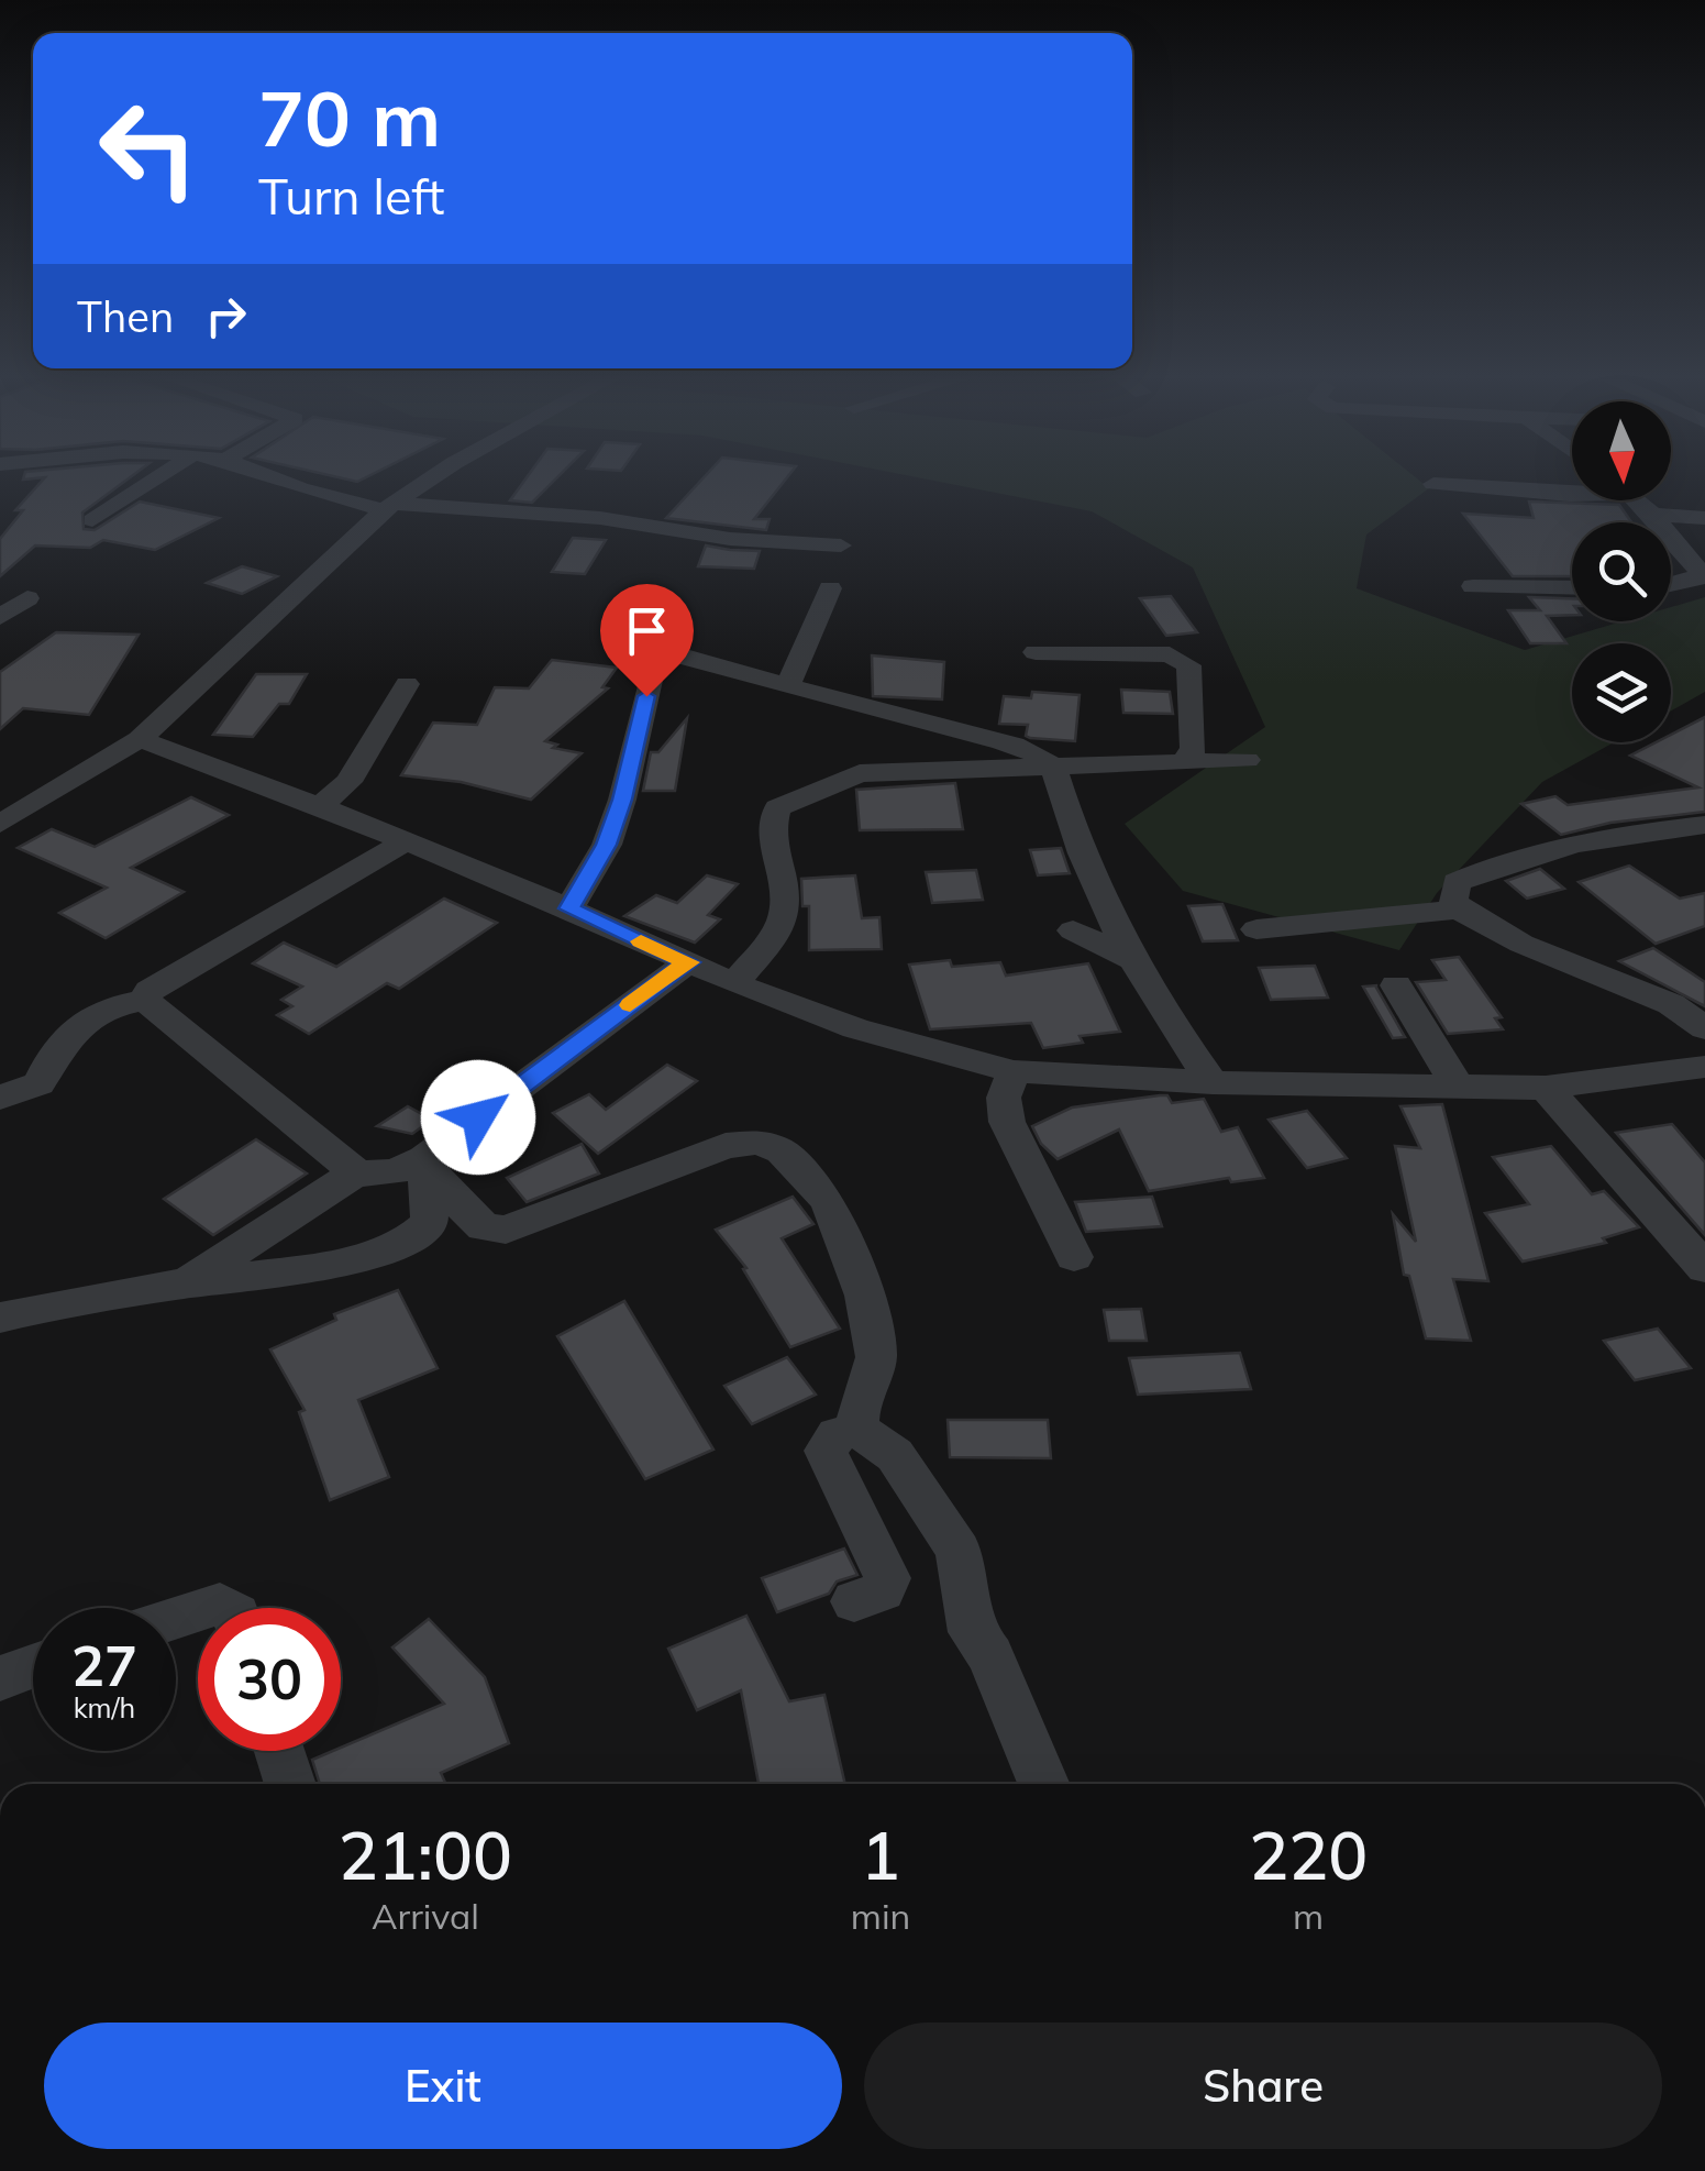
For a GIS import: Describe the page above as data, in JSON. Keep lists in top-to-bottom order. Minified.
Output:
{"north":"bottom","page":{"turn":["70 m","Turn left"],"then":"Then","speed":"27 km/h","limit":"30","eta":["21:00","Arrival","1","min","220","m"],"buttons":["Exit","Share"]}}
